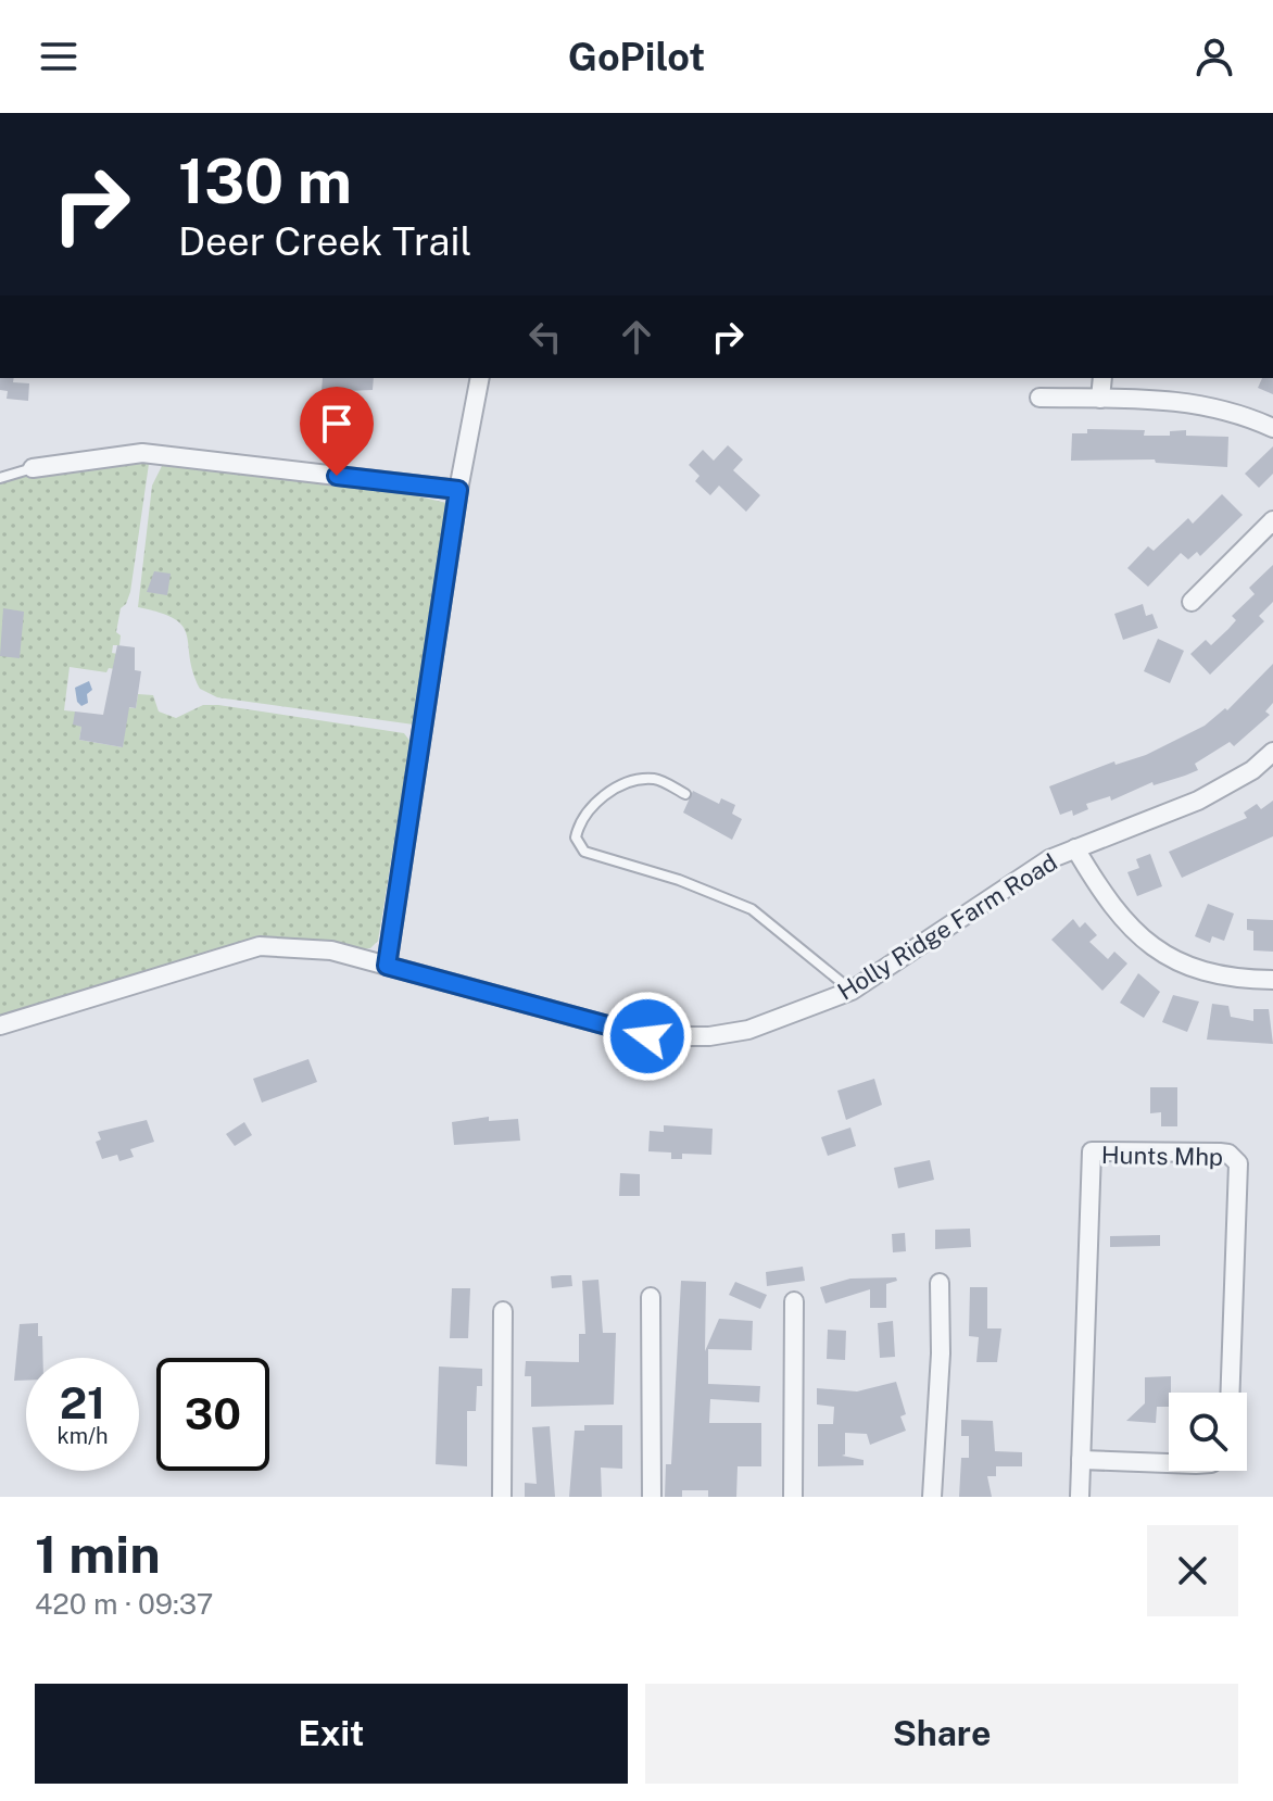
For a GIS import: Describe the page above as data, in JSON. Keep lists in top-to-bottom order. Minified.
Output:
{"streets":{"street":["Holly Ridge Farm Road","Hunts Mhp"]},"page":{"header":"GoPilot","turn":["130 m","Deer Creek Trail"],"speed":"21 km/h","limit":"30","heading":["1 min","420 m · 09:37"],"buttons":["Exit","Share"]}}
